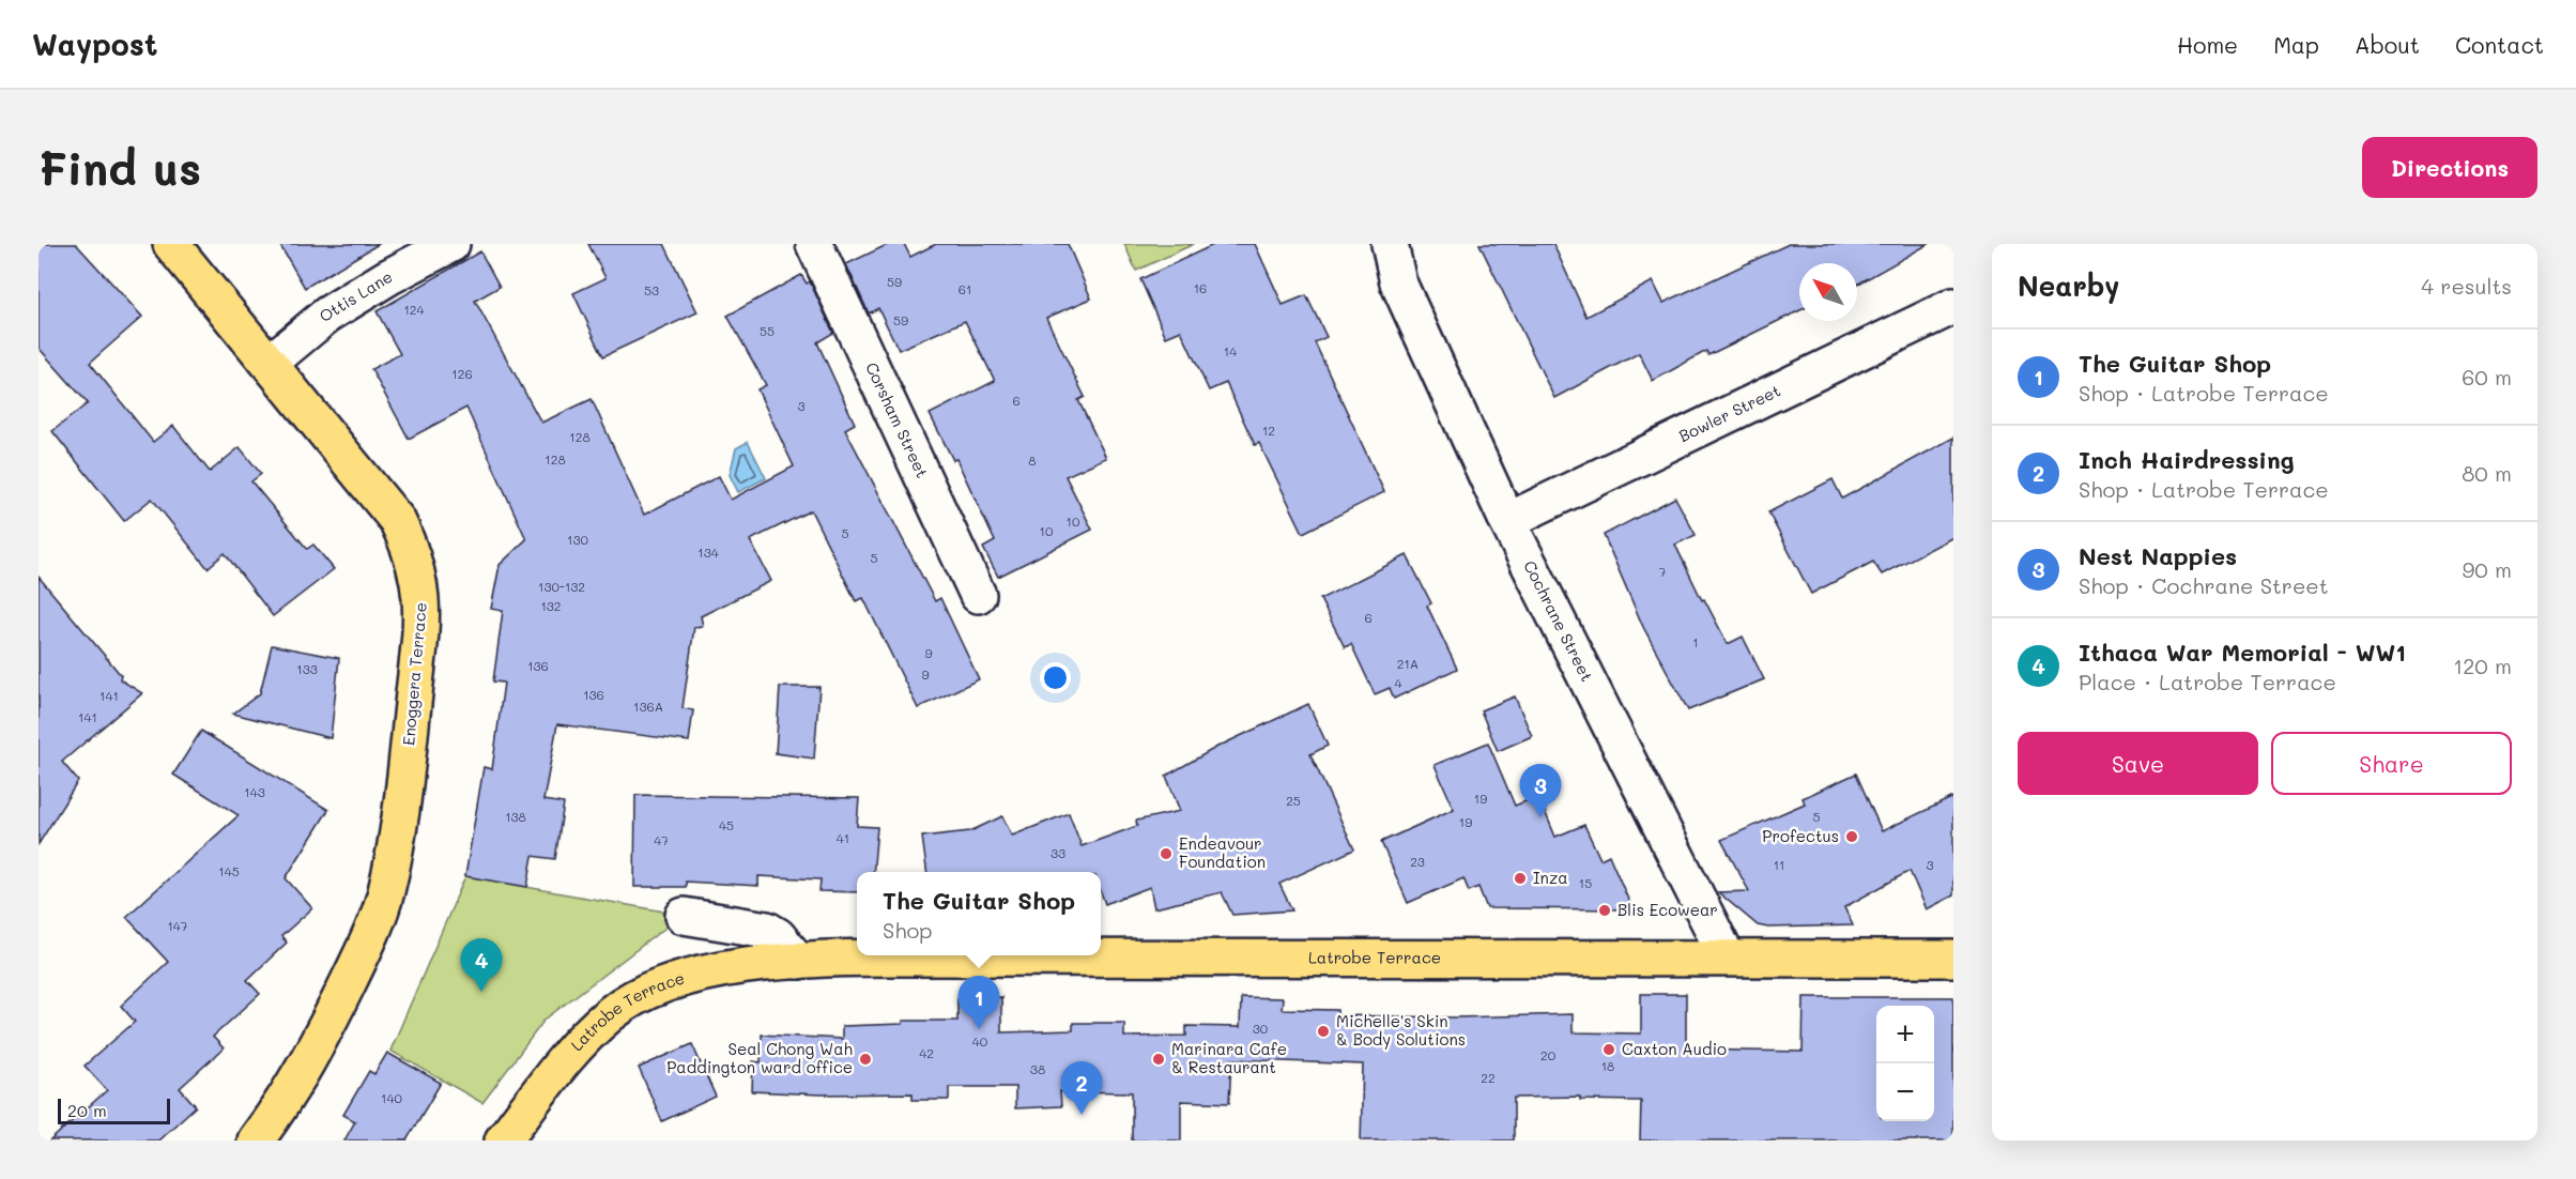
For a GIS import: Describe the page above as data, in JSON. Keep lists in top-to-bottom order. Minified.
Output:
{"streets":{"main road":["Enoggera Terrace","Latrobe Terrace"],"street":["Ottis Lane","Bowler Street","Corsham Street","Cochrane Street"]},"crossings":[["Ottis Lane","Enoggera Terrace"],["Bowler Street","Cochrane Street"],["Cochrane Street","Latrobe Terrace"]],"places":["Profectus","Endeavour Foundation","Inza","Blis Ecowear","Michelle's Skin & Body Solutions","Caxton Audio","Seal Chong Wah Paddington ward office","Marinara Cafe & Restaurant"],"house_numbers":["59","16","61","53","124","59","55","14","126","6","3","12","128","128","8","10","10","5","130","134","5","7","130-132","132","6","1","9","21A","136","133","9","4","136","141","136A","141","143","19","25","138","5","19","45","41","47","33","23","11","3","145","15","147","30","40","42","20","18","38","22","140"],"scale_bar":"20 m","north":"top left","page":{"header":"Waypost","nav":["Home","Map","About","Contact"],"buttons":["Directions",["Save","Share"]],"title":"Find us","heading":["Nearby","4 results"],"list":[{"mark":"1","name":"The Guitar Shop","note":"Shop · Latrobe Terrace","value":"60 m"},{"mark":"2","name":"Inch Hairdressing","note":"Shop · Latrobe Terrace","value":"80 m"},{"mark":"3","name":"Nest Nappies","note":"Shop · Cochrane Street","value":"90 m"},{"mark":"4","name":"Ithaca War Memorial - WW1","note":"Place · Latrobe Terrace","value":"120 m"}],"pins":["3","4","1","2"],"popup":["The Guitar Shop","Shop"],"map_buttons":["+","−"],"scale":"20 m"}}
